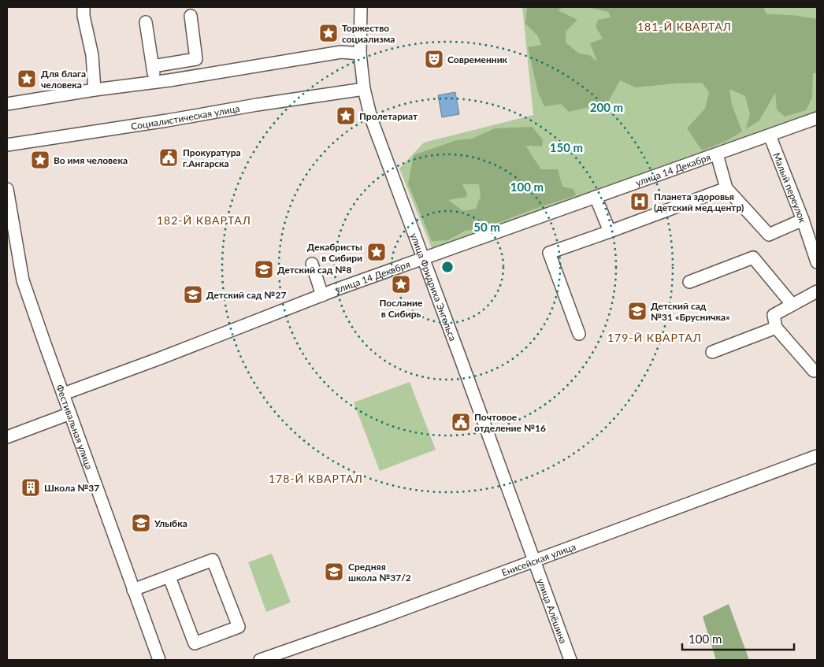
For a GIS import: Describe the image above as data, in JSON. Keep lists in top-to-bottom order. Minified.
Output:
{"streets":{"street":["Социалистическая улица","улица 14 Декабря","Малый переулок","улица Фридриха Энгельса","Фестивальная улица","Енисейская улица","улица Алёшина"]},"crossings":[["Социалистическая улица","улица Фридриха Энгельса"],["улица 14 Декабря","Малый переулок"],["улица 14 Декабря","улица Фридриха Энгельса"],["улица 14 Декабря","Фестивальная улица"],["улица Фридриха Энгельса","Енисейская улица"],["улица Фридриха Энгельса","улица Алёшина"],["Енисейская улица","улица Алёшина"]],"districts":["181-Й КВАРТАЛ","182-Й КВАРТАЛ","179-Й КВАРТАЛ","178-Й КВАРТАЛ"],"places":{"place":["Торжество социализма","Для блага человека","Пролетариат","Во имя человека","Декабристы в Сибири","Послание в Сибирь"],"theatre":["Современник"],"public building":["Прокуратура г.Ангарска","Почтовое отделение №16"],"hospital":["Планета здоровья (детский мед.центр)"],"school or university":["Детский сад №8","Детский сад №27","Детский сад №31 «Брусничка»","Улыбка","Средняя школа №37/2"],"building":["Школа №37"]},"scale_bar":"100 m","rings":["200 m","150 m","100 m","50 m"]}
